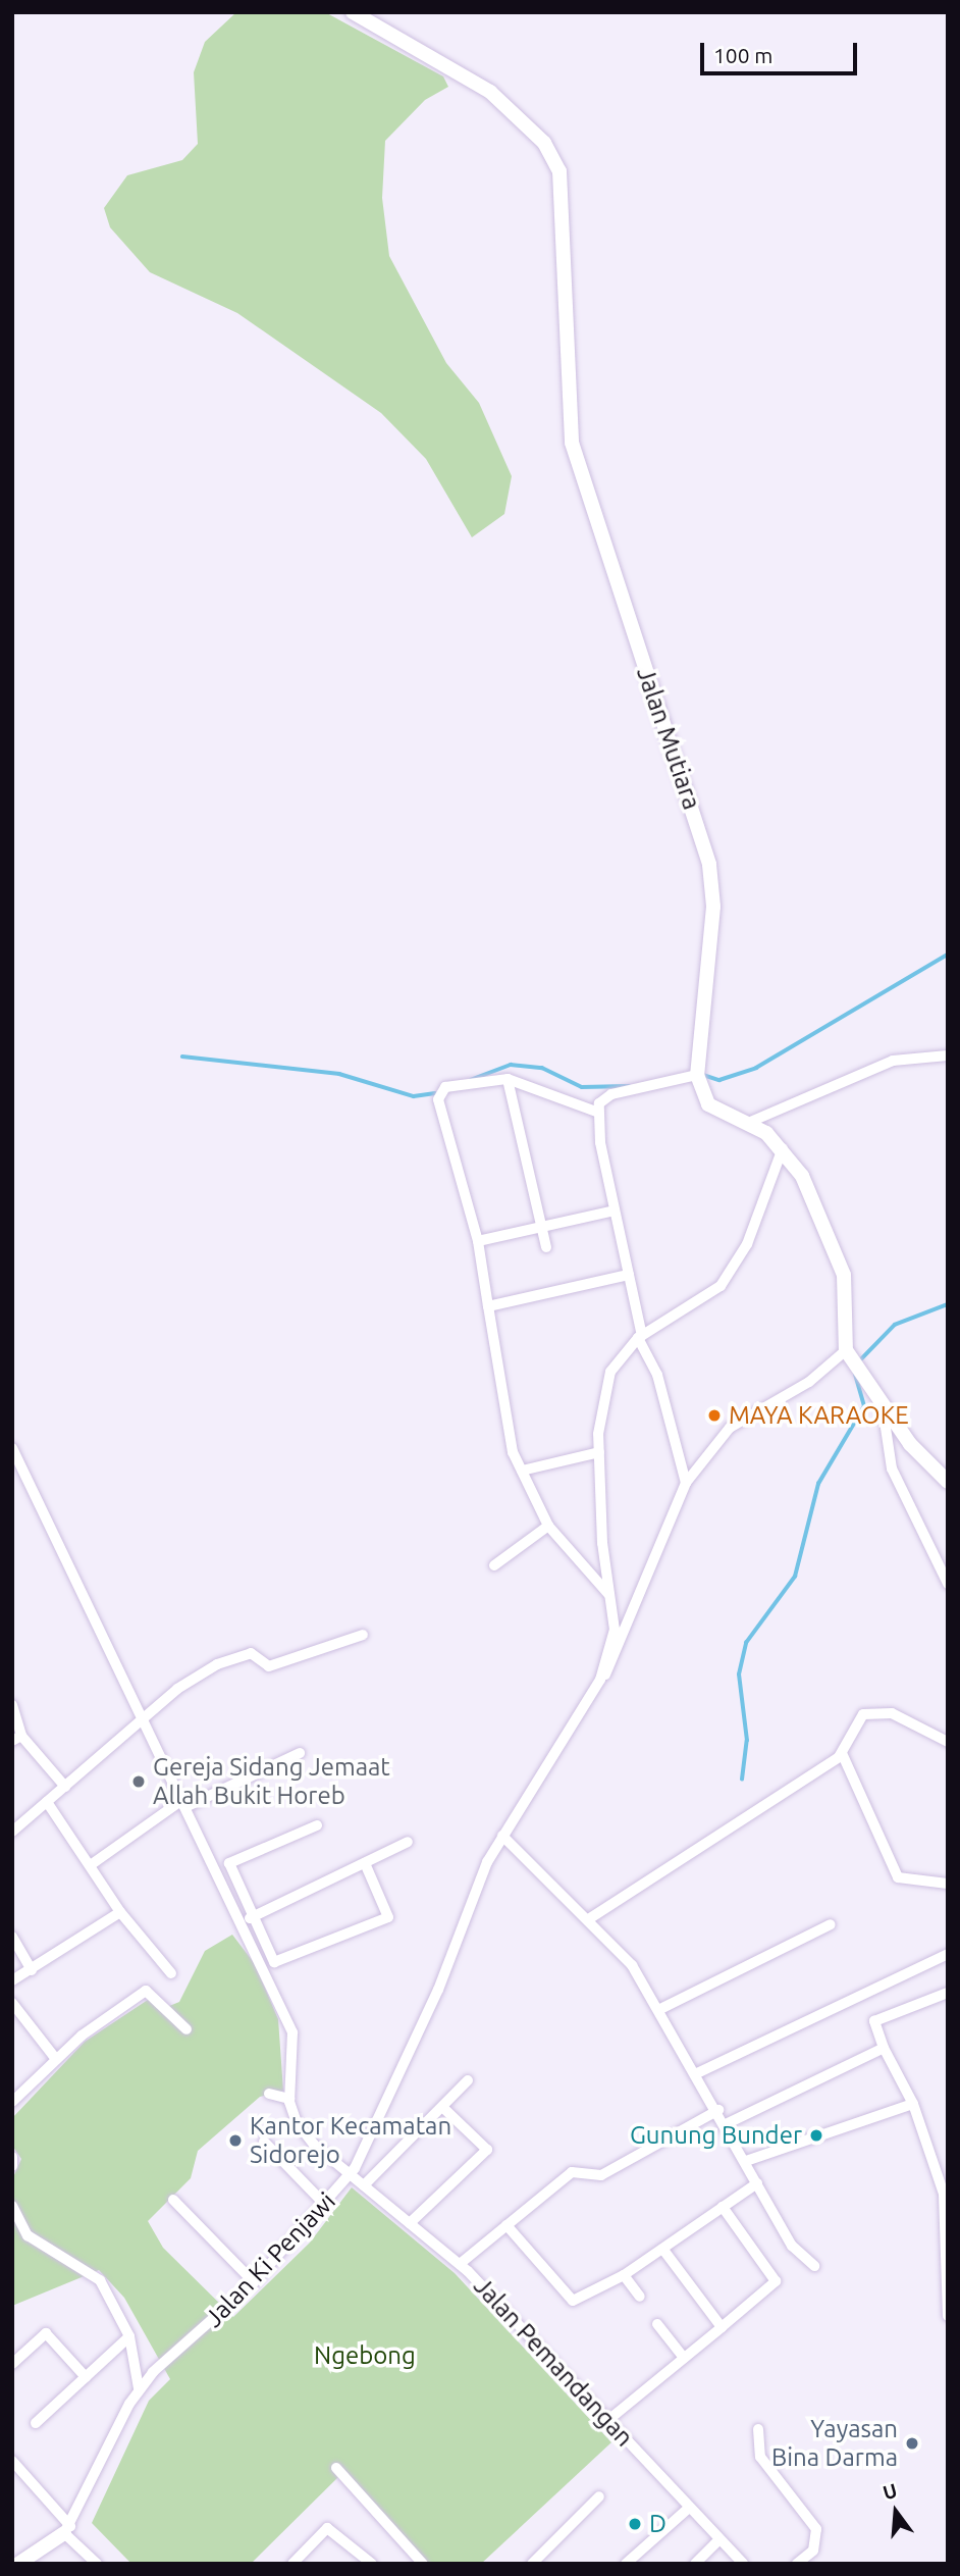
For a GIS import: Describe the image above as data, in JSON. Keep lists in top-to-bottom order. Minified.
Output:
{"streets":{"street":["Jalan Mutiara","Jalan Ki Penjawi","Jalan Pemandangan"]},"crossings":[["Jalan Ki Penjawi","Jalan Pemandangan"]],"parks":["Ngebong"],"places":["MAYA KARAOKE","Gereja Sidang Jemaat Allah Bukit Horeb","Gunung Bunder","Kantor Kecamatan Sidorejo","Yayasan Bina Darma","D"],"scale_bar":"100 m","north":"top"}
